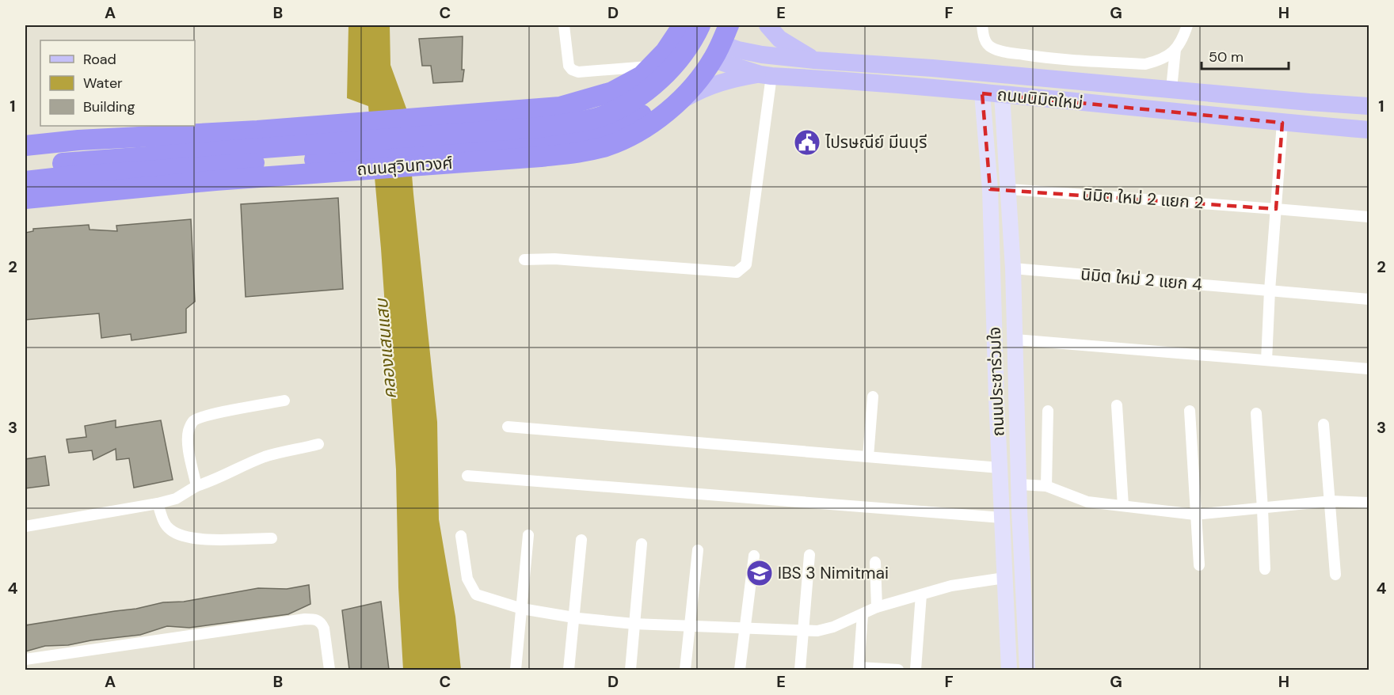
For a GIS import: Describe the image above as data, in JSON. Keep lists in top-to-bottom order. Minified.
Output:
{"streets":{"highway":["ถนนสุวินทวงศ์"],"main road":["ถนนนิมิตใหม่","ถนนประชาร่วมใจ"],"street":["นิมิต ใหม่ 2 แยก 2","นิมิต ใหม่ 2 แยก 4"]},"crossings":[["ถนนนิมิตใหม่","ถนนสุวินทวงศ์"],["ถนนนิมิตใหม่","ถนนประชาร่วมใจ"],["นิมิต ใหม่ 2 แยก 2","ถนนประชาร่วมใจ"],["นิมิต ใหม่ 2 แยก 4","ถนนประชาร่วมใจ"]],"water":["คลองแสนแสบ"],"places":{"public building":["ไปรษณีย์ มีนบุรี"],"school or university":["IBS 3 Nimitmai"]},"legend":["Road","Water","Building"],"scale_bar":"50 m","grid":{"columns":["A","B","C","D","E","F","G","H"],"rows":["1","2","3","4"]}}
